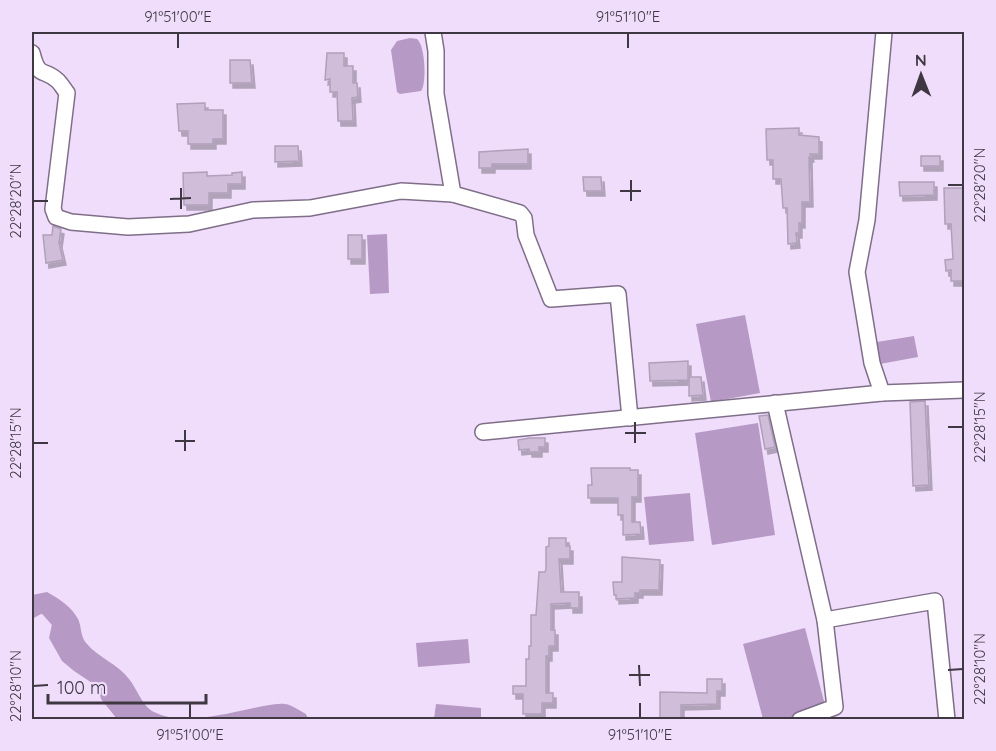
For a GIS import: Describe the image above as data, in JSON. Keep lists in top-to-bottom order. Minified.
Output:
{"scale_bar":"100 m","north":"top","coordinates":["91°51'00\"E","91°51'10\"E","22°28'20\"N","22°28'15\"N","22°28'10\"N"]}
